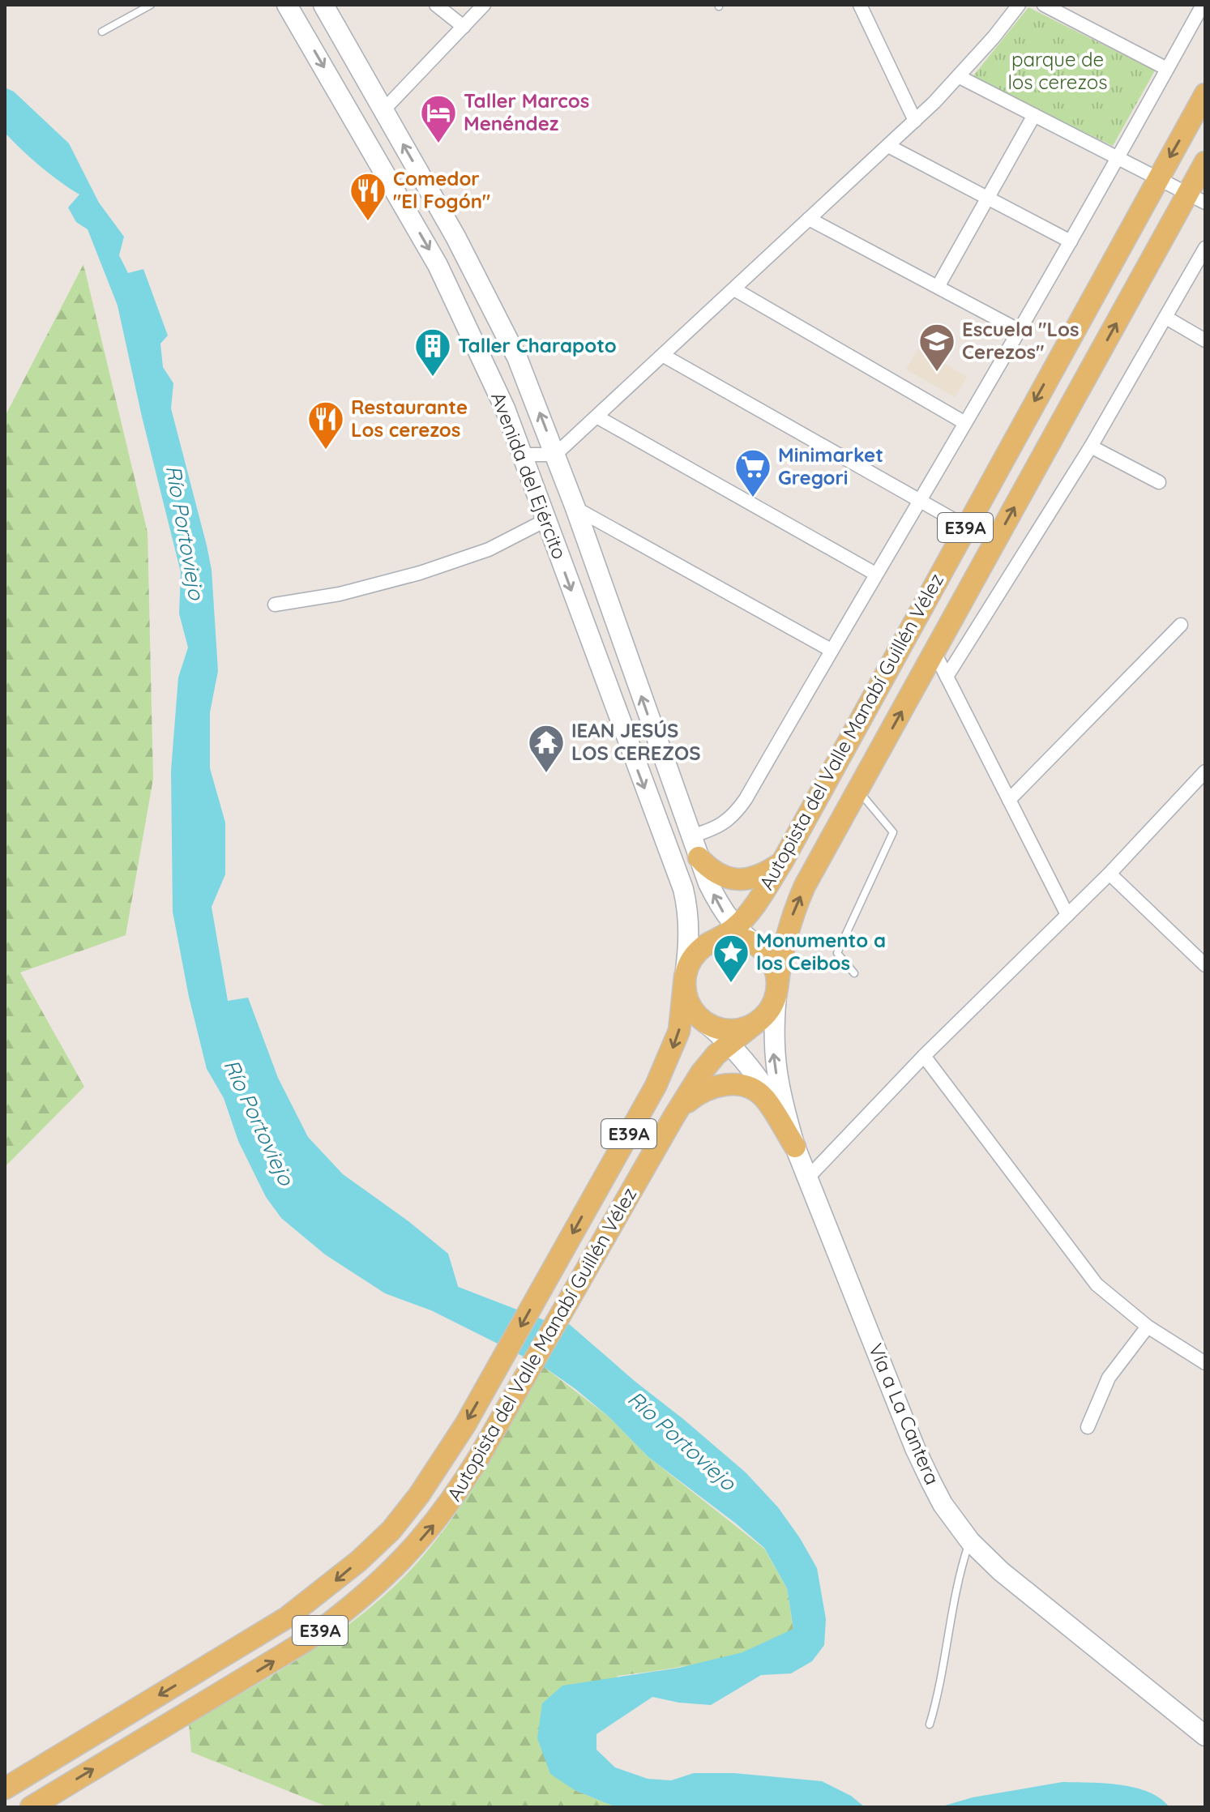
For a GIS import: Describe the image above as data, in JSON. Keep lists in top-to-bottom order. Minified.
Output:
{"streets":{"main road":["Avenida del Ejército","E39A","Autopista del Valle Manabí Guillén Vélez","Vía a La Cantera"]},"crossings":[["Avenida del Ejército","E39A"],["Avenida del Ejército","Autopista del Valle Manabí Guillén Vélez"],["Avenida del Ejército","Vía a La Cantera"],["E39A","Autopista del Valle Manabí Guillén Vélez"],["E39A","Vía a La Cantera"],["Autopista del Valle Manabí Guillén Vélez","Vía a La Cantera"]],"water":["Río Portoviejo"],"parks":["parque de los cerezos"],"places":{"hotel":["Taller Marcos Menéndez"],"restaurant":["Comedor \"El Fogón\"","Restaurante Los cerezos"],"school or university":["Escuela \"Los Cerezos\""],"building":["Taller Charapoto"],"supermarket":["Minimarket Gregori"],"temple":["IEAN JESÚS LOS CEREZOS"],"place":["Monumento a los Ceibos"]}}
